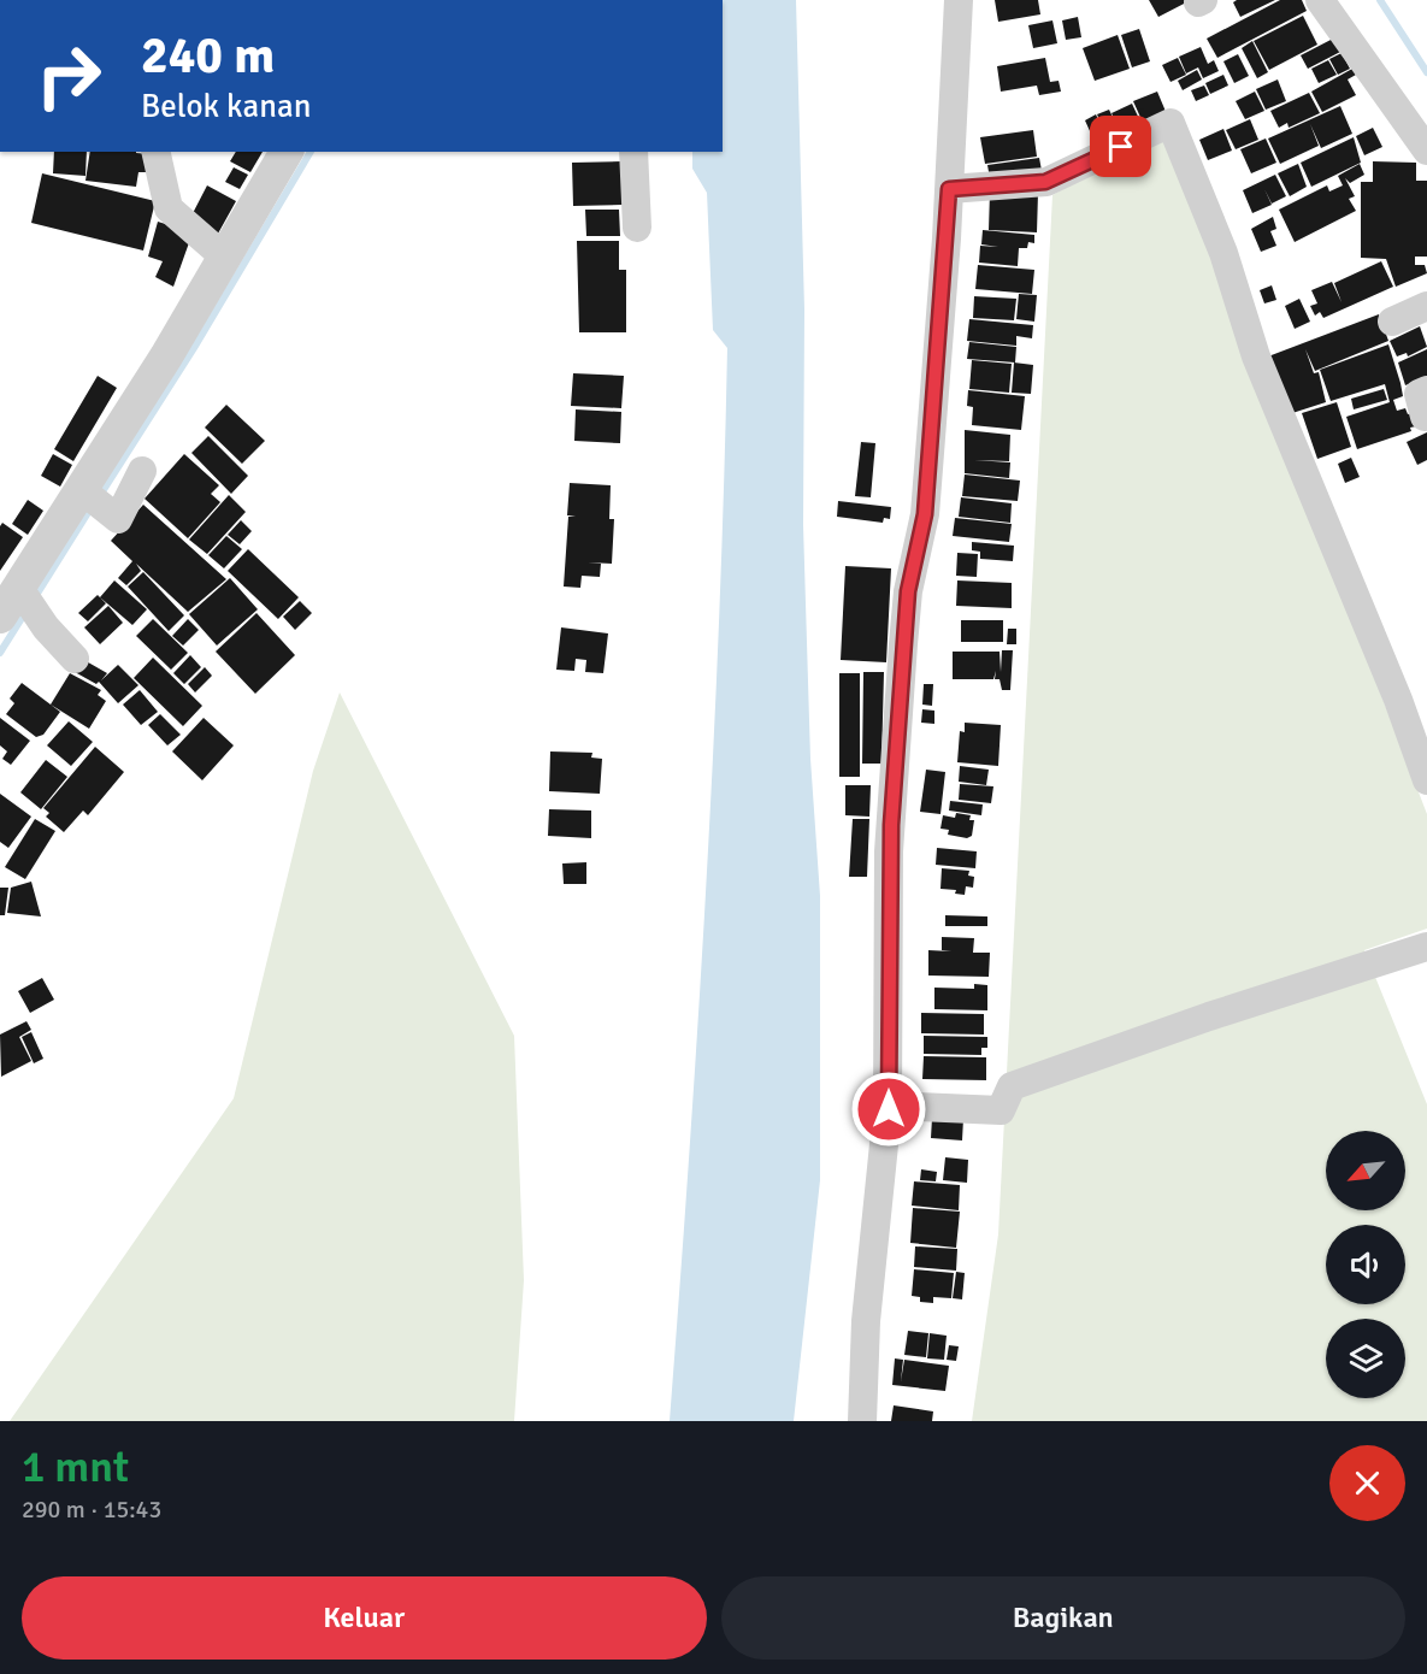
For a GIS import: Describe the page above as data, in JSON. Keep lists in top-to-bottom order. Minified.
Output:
{"north":"bottom left","page":{"turn":["240 m","Belok kanan"],"heading":["1 mnt","290 m · 15:43"],"buttons":["Keluar","Bagikan"]}}
